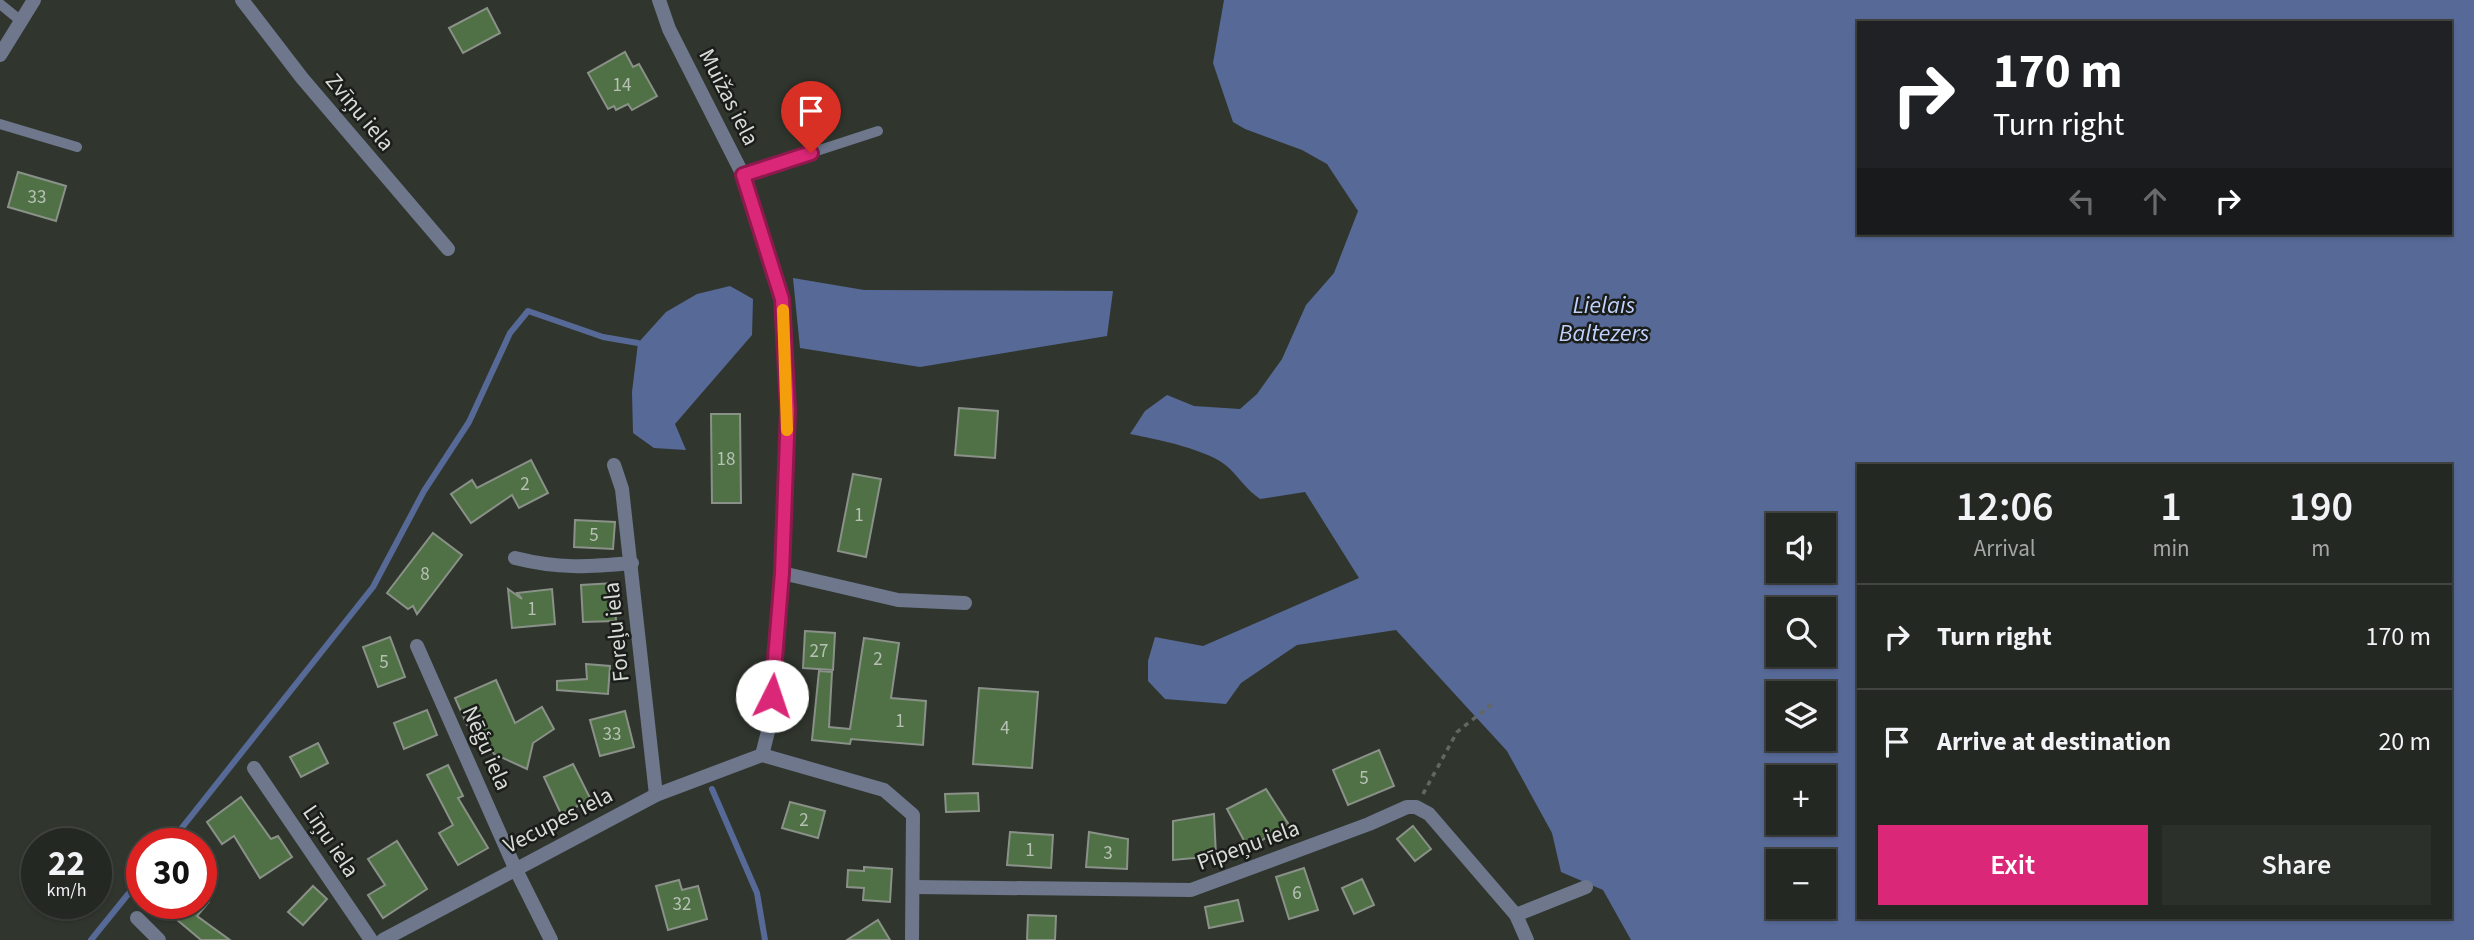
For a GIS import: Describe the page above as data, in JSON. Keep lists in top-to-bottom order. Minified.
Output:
{"streets":{"street":["Muižas iela","Zvīņu iela","Foreļu iela","Nēģu iela","Vecupes iela","Līņu iela","Pīpeņu iela"]},"crossings":[["Muižas iela","Vecupes iela"],["Foreļu iela","Vecupes iela"],["Nēģu iela","Vecupes iela"]],"water":["Lielais Baltezers"],"house_numbers":["14","33","18","2","1","5","8","1","27","2","5","1","4","33","5","2","1","3","6","32"],"page":{"turn":["170 m","Turn right"],"eta":["12:06","Arrival","1","min","190","m"],"map_buttons":["+","−"],"list":[{"name":"Turn right","value":"170 m"},{"name":"Arrive at destination","value":"20 m"}],"buttons":["Exit","Share"],"speed":"22 km/h","limit":"30"}}
